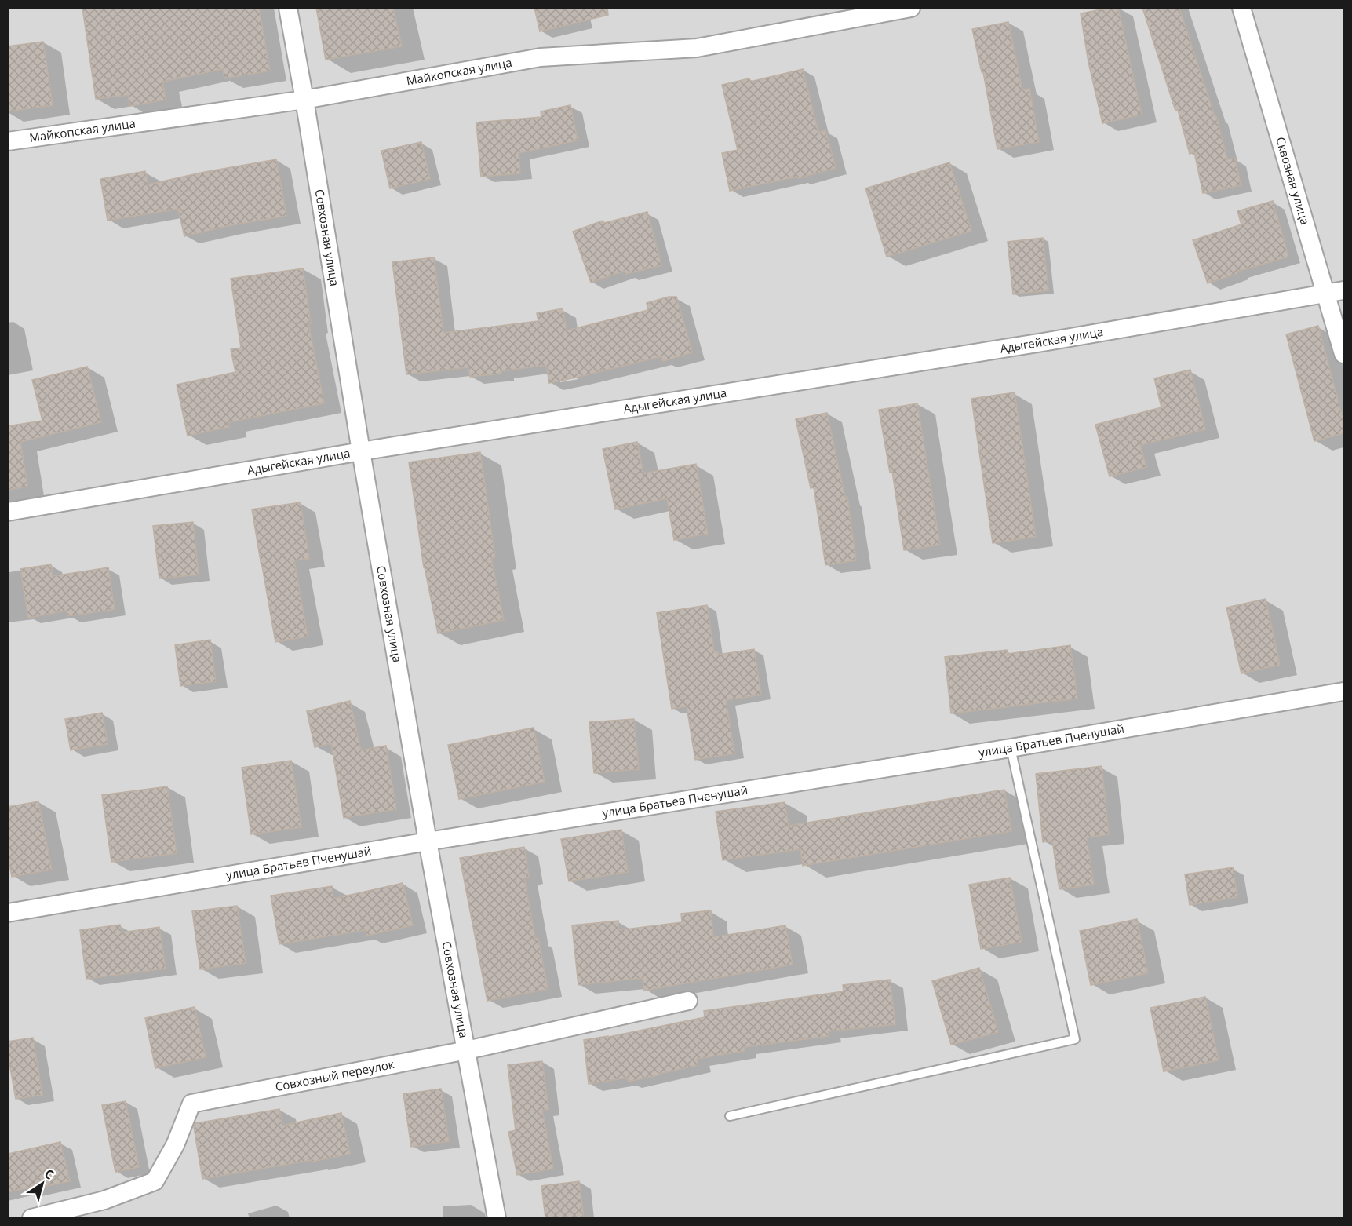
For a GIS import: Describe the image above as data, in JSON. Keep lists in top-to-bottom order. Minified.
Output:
{"streets":{"street":["Майкопская улица","Сквозная улица","Совхозная улица","Адыгейская улица","улица Братьев Пченушай","Совхозный переулок"]},"crossings":[["Майкопская улица","Совхозная улица"],["Сквозная улица","Адыгейская улица"],["Совхозная улица","Адыгейская улица"],["Совхозная улица","улица Братьев Пченушай"],["Совхозная улица","Совхозный переулок"]],"north":"top right"}
